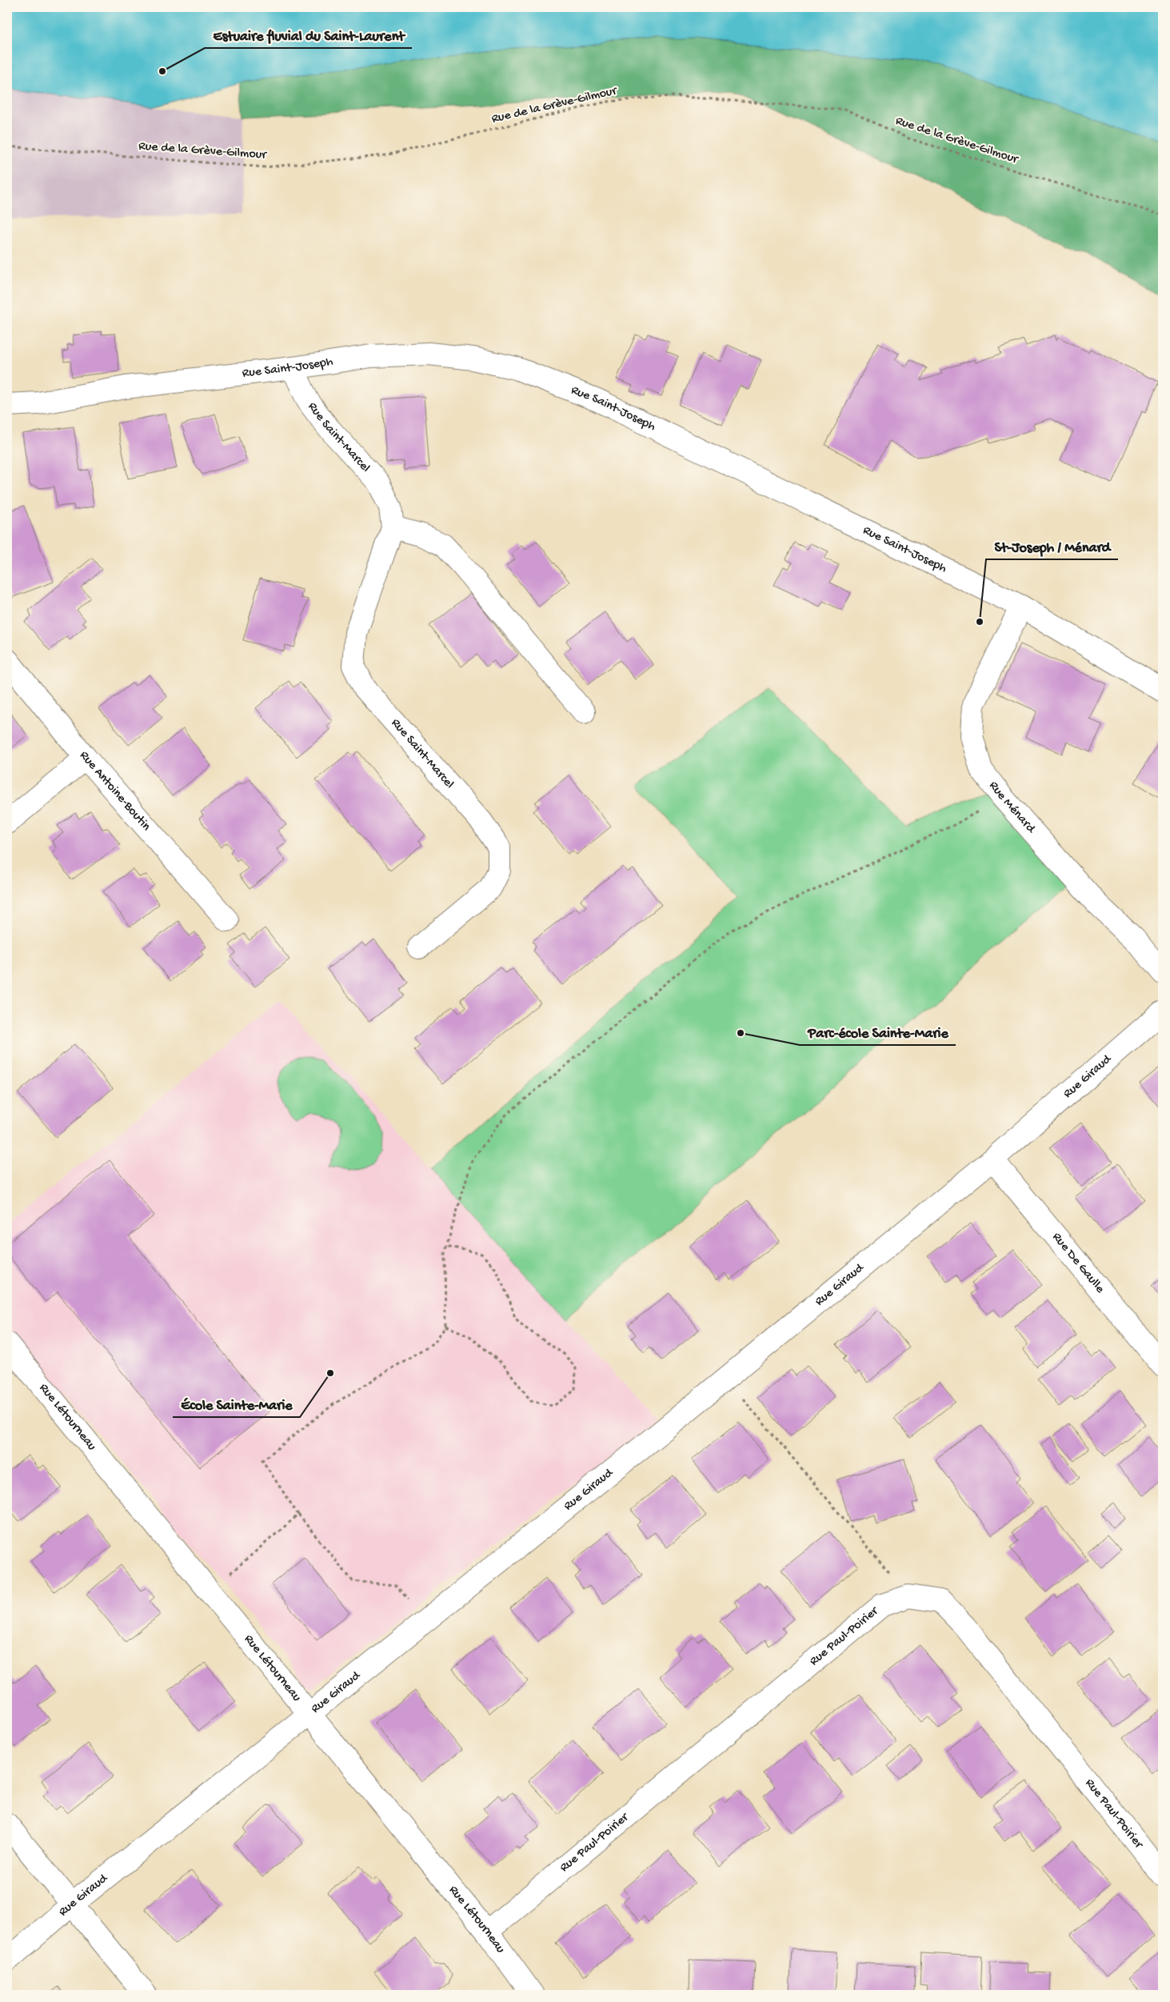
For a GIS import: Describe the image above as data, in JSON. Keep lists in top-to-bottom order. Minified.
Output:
{"streets":{"street":["Rue Saint-Joseph","Rue Saint-Marcel","Rue Antoine-Boutin","Rue Ménard","Rue Giraud","Rue De Gaulle","Rue Létourneau","Rue Paul-Poirier"],"path":["Rue de la Grève-Gilmour"]},"crossings":[["Rue Saint-Joseph","Rue Saint-Marcel"],["Rue Saint-Joseph","Rue Ménard"],["Rue Giraud","Rue De Gaulle"],["Rue Giraud","Rue Létourneau"],["Rue Létourneau","Rue Paul-Poirier"]],"places":["Estuaire fluvial du Saint-Laurent","St-Joseph / Ménard","Parc-école Sainte-Marie","École Sainte-Marie"]}
